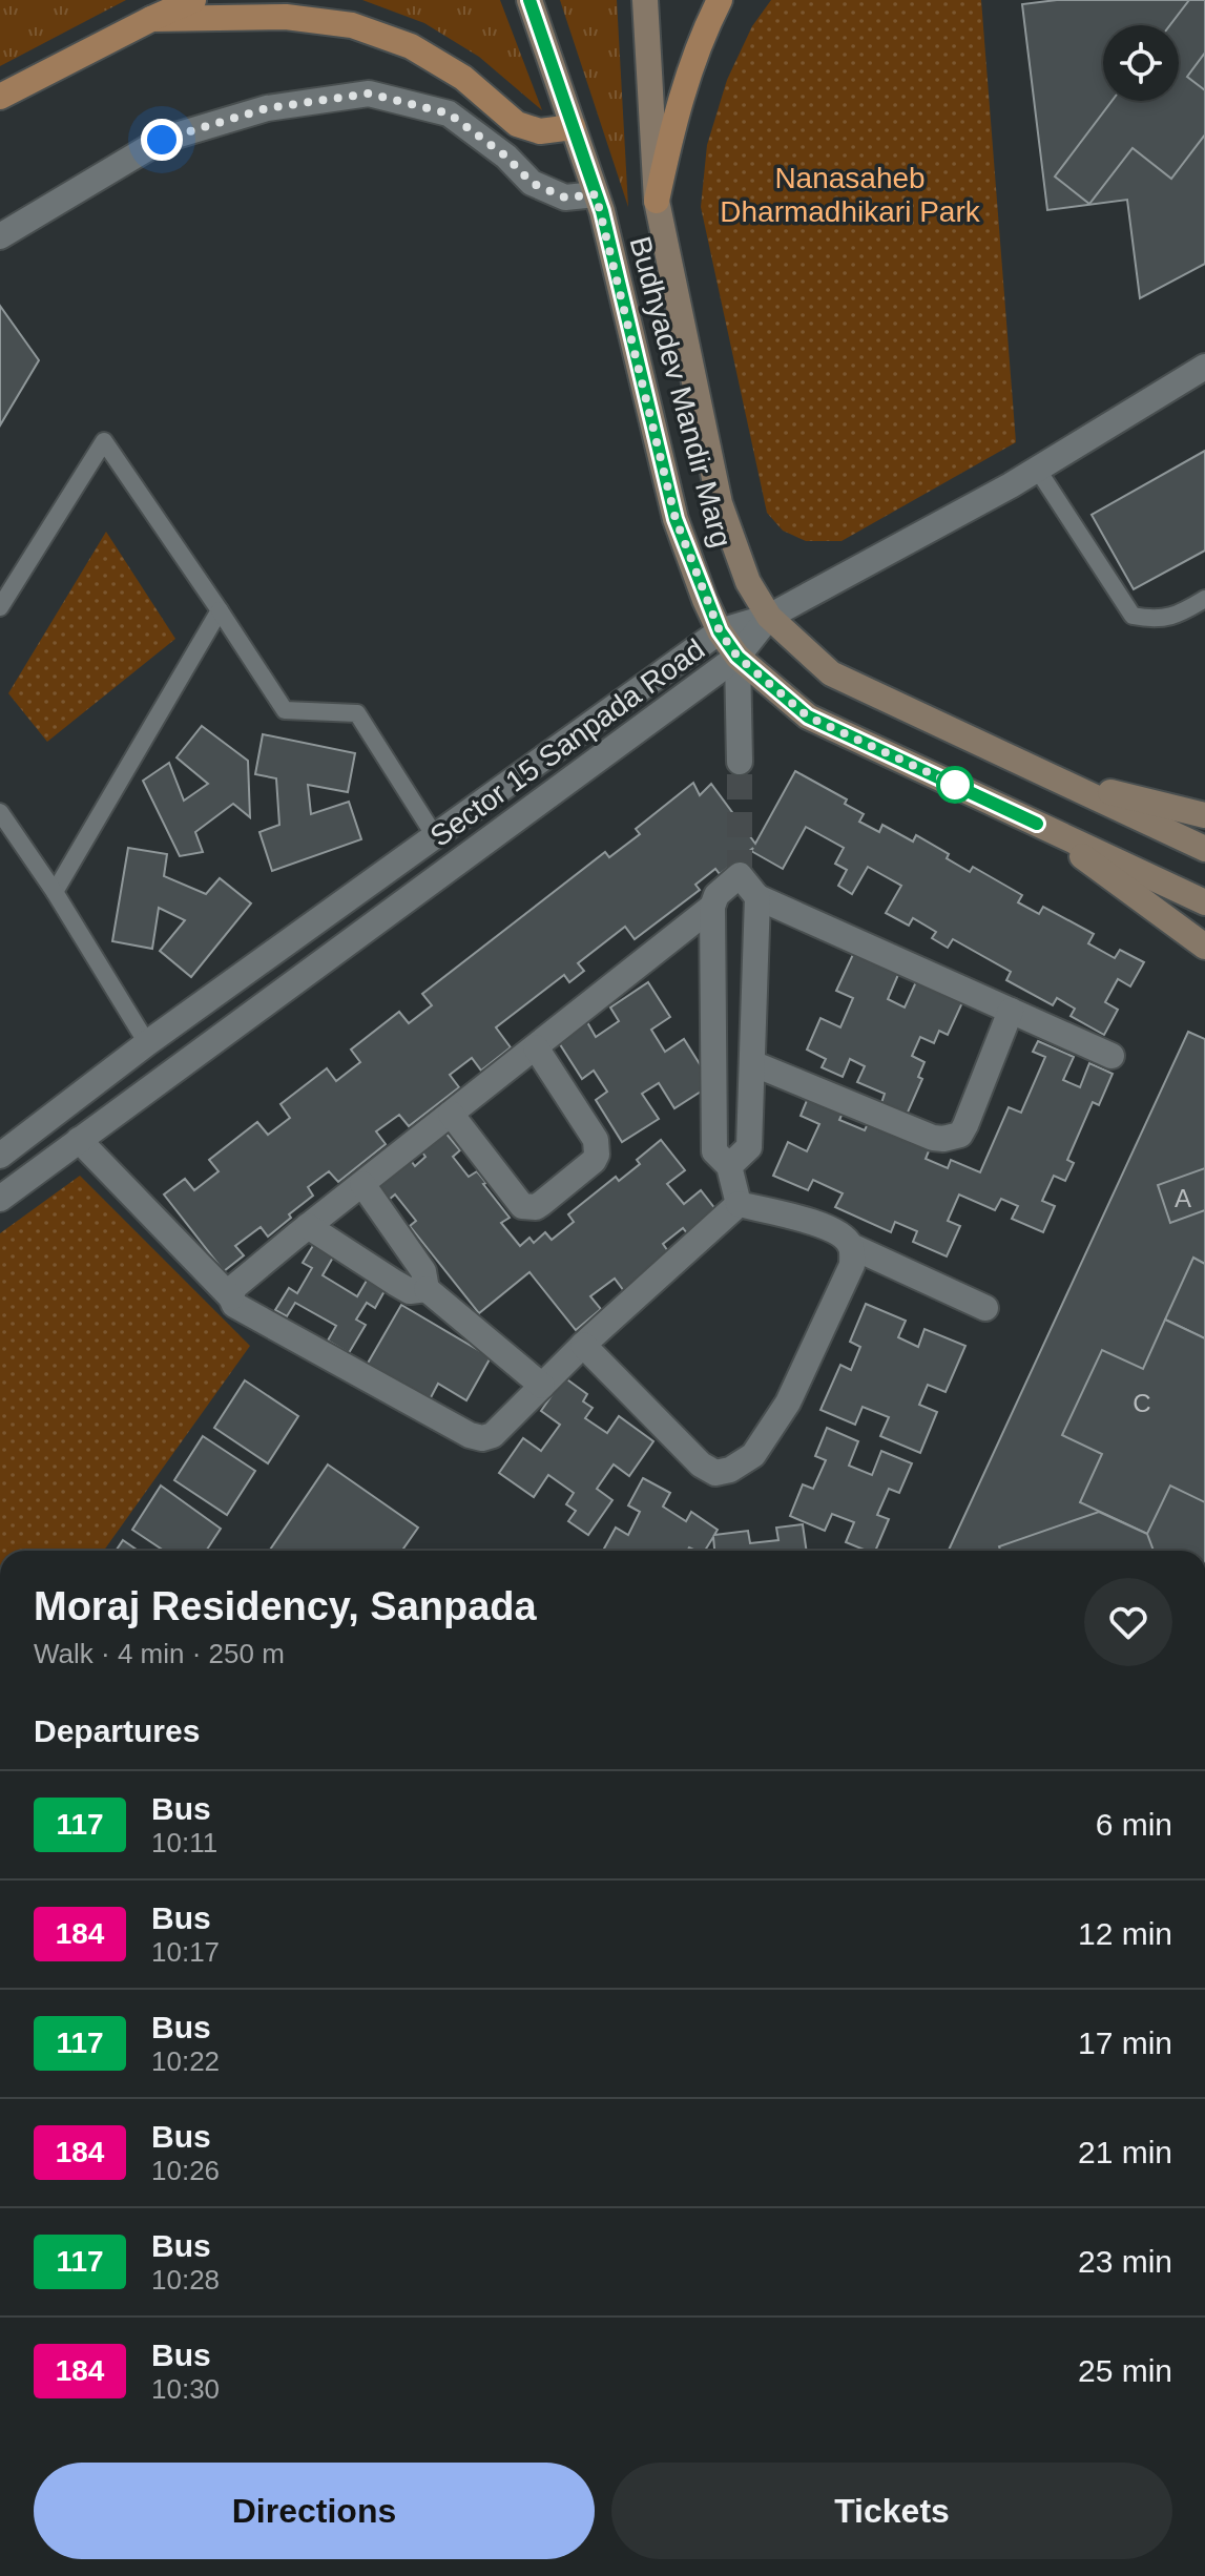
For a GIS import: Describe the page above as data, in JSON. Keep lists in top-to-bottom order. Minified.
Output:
{"streets":{"main road":["Budhyadev Mandir Marg"],"street":["Sector 15 Sanpada Road"]},"crossings":[["Budhyadev Mandir Marg","Sector 15 Sanpada Road"]],"parks":["Nanasaheb Dharmadhikari Park"],"lines":["bus line 117"],"house_numbers":["A","C"],"page":{"heading":[["Moraj Residency, Sanpada","Walk · 4 min · 250 m"],"Departures"],"list":[{"mark":"117","name":"Bus","note":"10:11","value":"6 min"},{"mark":"184","name":"Bus","note":"10:17","value":"12 min"},{"mark":"117","name":"Bus","note":"10:22","value":"17 min"},{"mark":"184","name":"Bus","note":"10:26","value":"21 min"},{"mark":"117","name":"Bus","note":"10:28","value":"23 min"},{"mark":"184","name":"Bus","note":"10:30","value":"25 min"}],"buttons":["Directions","Tickets"]}}
